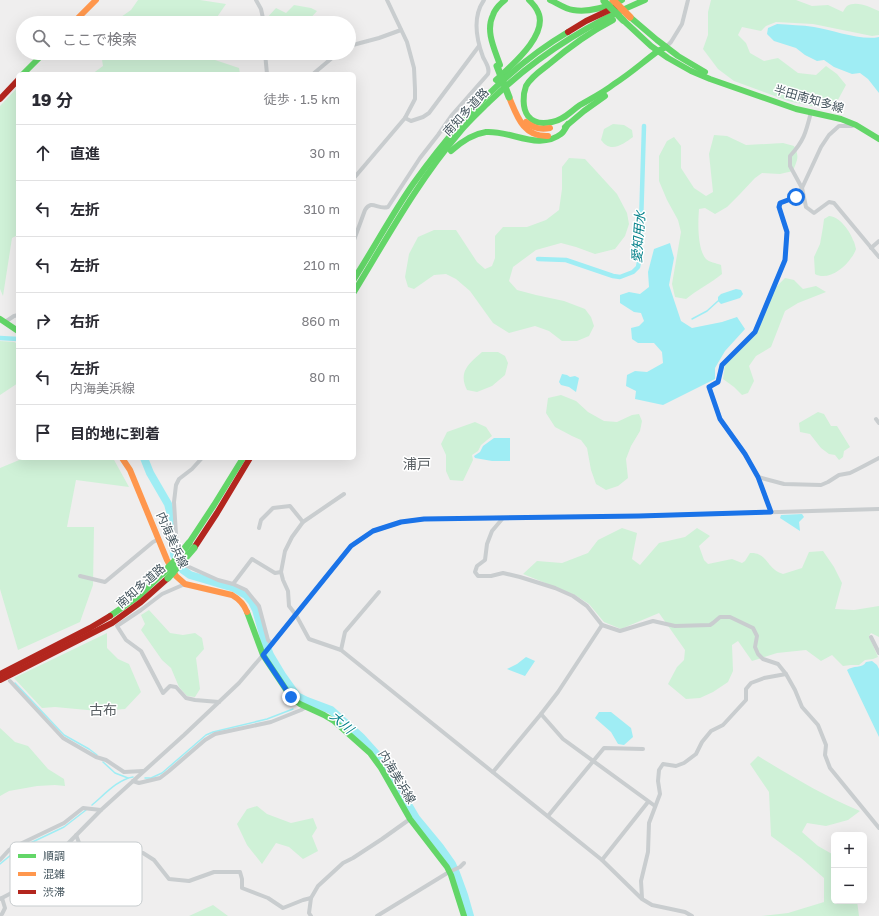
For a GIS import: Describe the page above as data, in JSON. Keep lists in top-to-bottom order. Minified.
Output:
{"streets":{"main road":["半田南知多線","南知多道路","内海美浜線"]},"districts":["浦戸","古布"],"water":["愛知用水","大川"],"legend":["順調","混雑","渋滞"],"page":{"search":"ここで検索","heading":["19 分","徒歩 · 1.5 km"],"list":[["直進","30 m"],["左折","310 m"],["左折","210 m"],["右折","860 m"],["左折","内海美浜線","80 m"],"目的地に到着"],"map_buttons":["+","−"]}}
